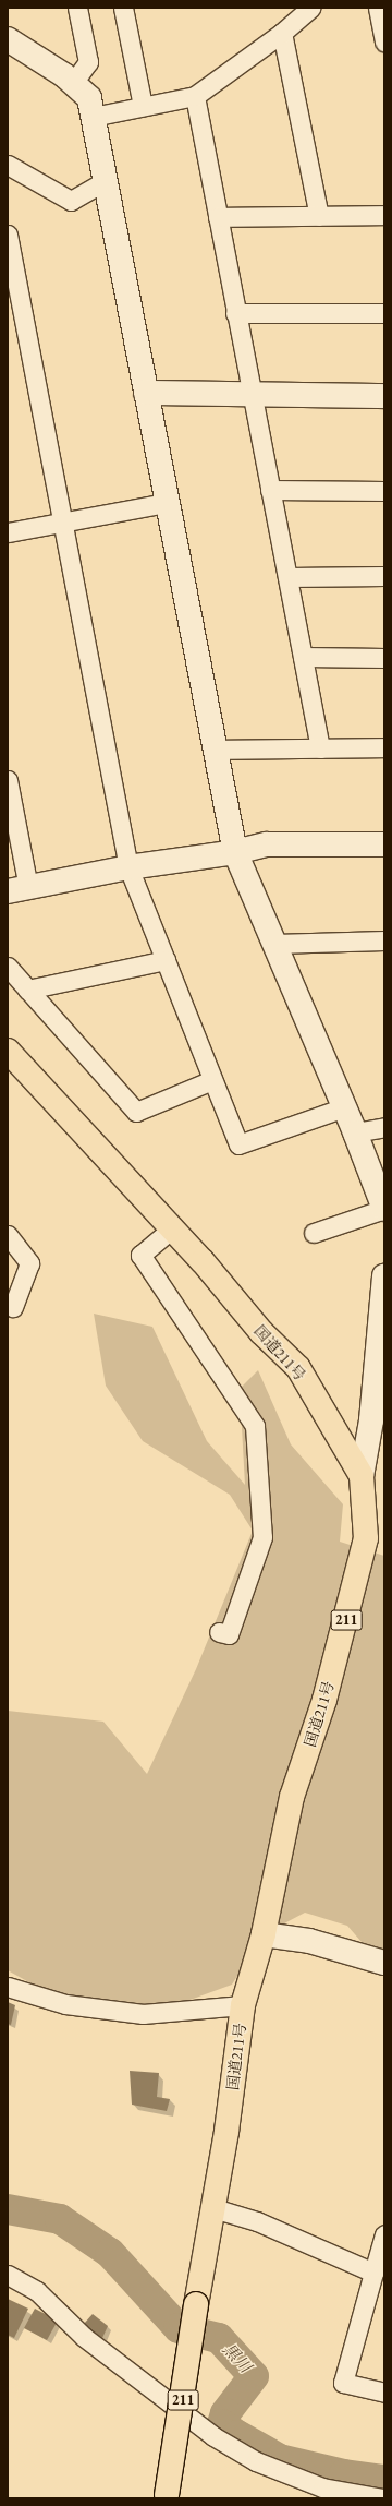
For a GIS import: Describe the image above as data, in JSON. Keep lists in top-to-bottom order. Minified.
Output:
{"streets":{"highway":["国道211号","211"]},"water":["黒川"]}
